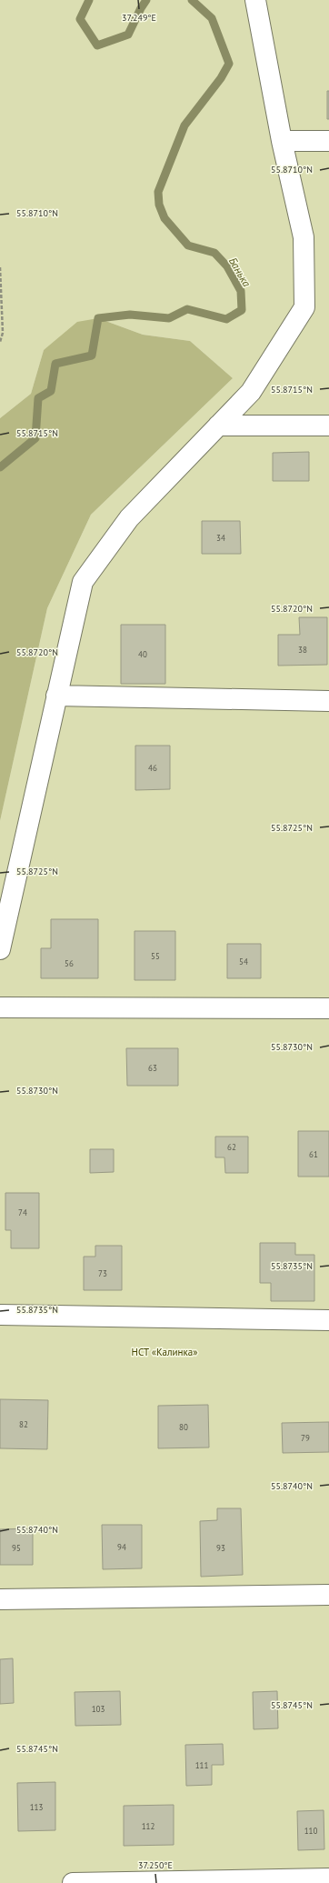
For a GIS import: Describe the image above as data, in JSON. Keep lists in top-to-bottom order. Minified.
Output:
{"water":["Банька"],"parks":["НСТ «Калинка»"],"house_numbers":["34","38","40","46","55","54","56","63","62","61","74","73","82","80","79","94","95","93","103","111","113","112","110"],"coordinates":["37.249°E","55.8710°N","55.8715°N","55.8720°N","55.8725°N","55.8730°N","55.8735°N","55.8740°N","55.8745°N","37.250°E"]}
